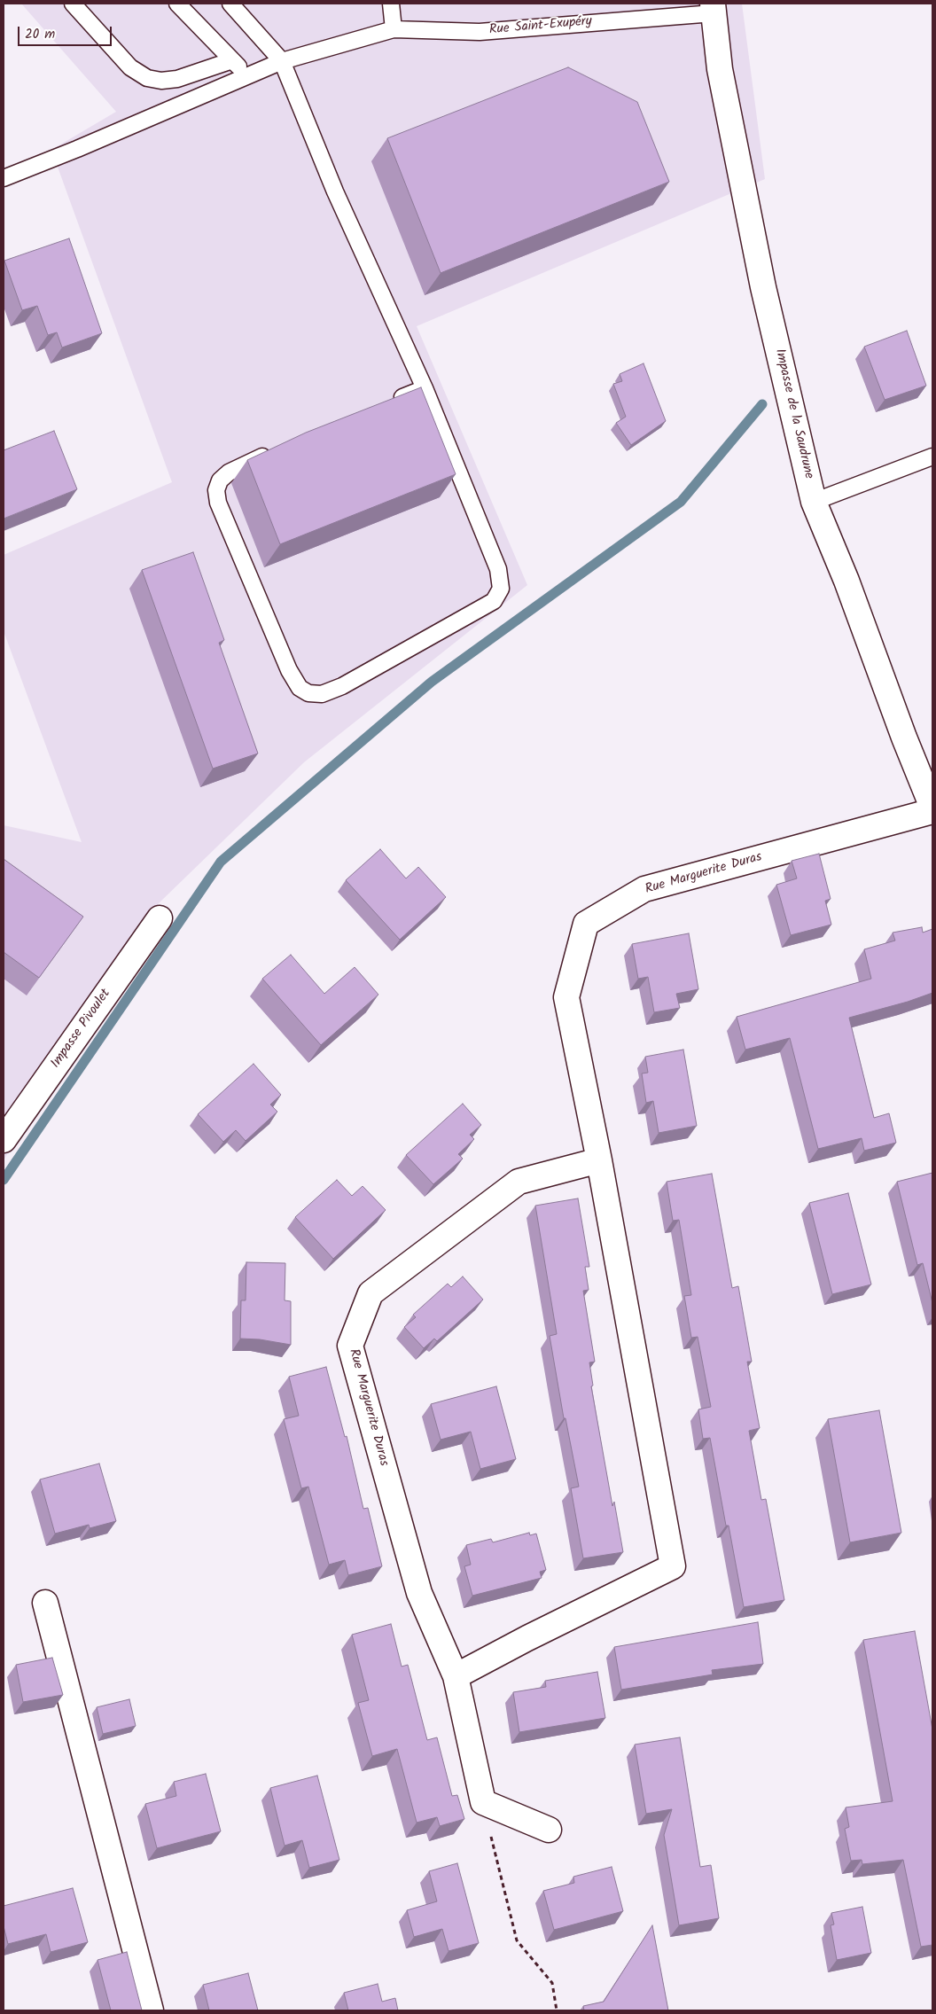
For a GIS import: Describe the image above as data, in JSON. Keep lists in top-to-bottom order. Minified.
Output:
{"streets":{"street":["Impasse de la Saudrune","Rue Marguerite Duras","Impasse Pivoulet"],"lane":["Rue Saint-Exupéry"]},"crossings":[["Rue Saint-Exupéry","Impasse de la Saudrune"],["Impasse de la Saudrune","Rue Marguerite Duras"]],"scale_bar":"20 m"}
